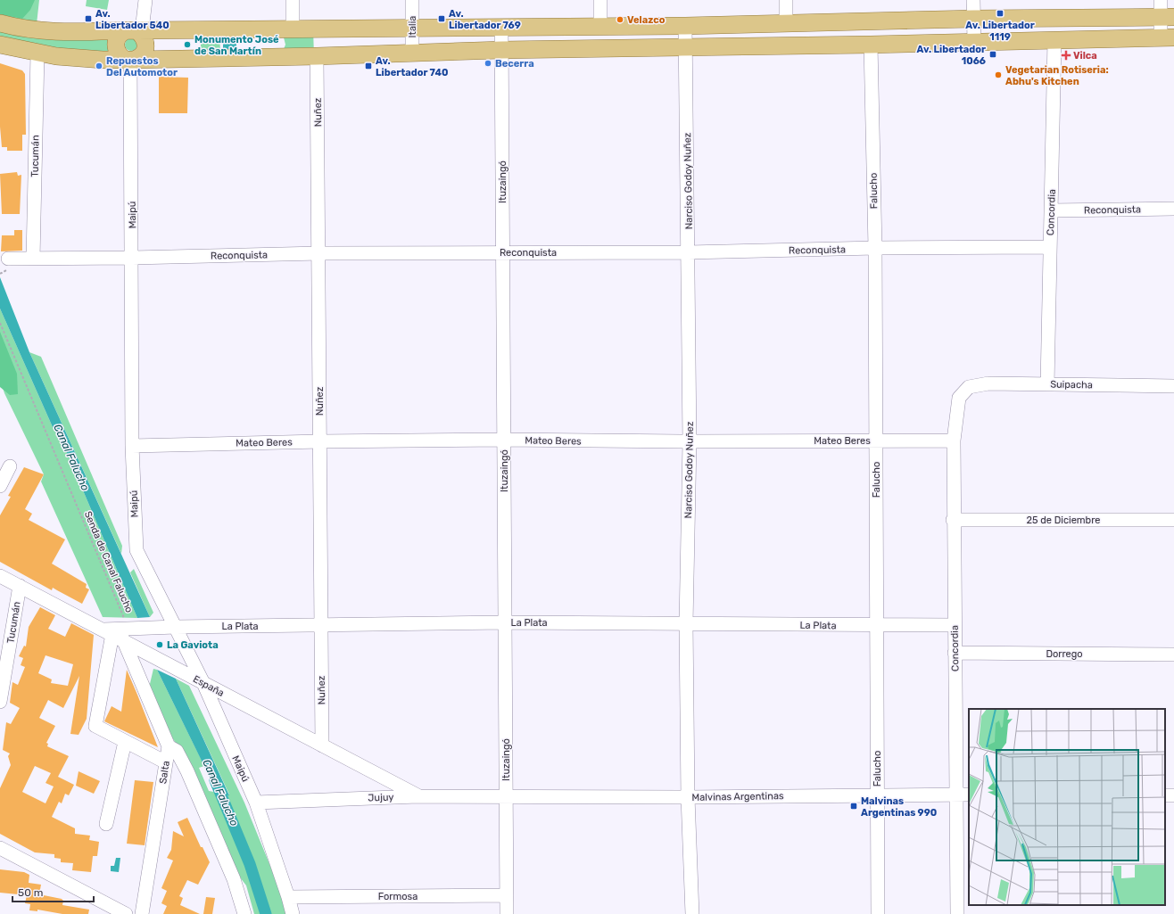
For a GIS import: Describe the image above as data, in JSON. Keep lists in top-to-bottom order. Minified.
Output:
{"streets":{"street":["Italia","Nuñez","Tucumán","Narciso Godoy Nuñez","Ituzaingó","Falucho","Reconquista","Concordia","Maipú","Suipacha","Mateo Beres","25 de Diciembre","La Plata","Dorrego","España","Salta","Malvinas Argentinas","Jujuy","Formosa"],"path":["Senda de Canal Falucho"]},"crossings":[["Nuñez","Reconquista"],["Nuñez","Mateo Beres"],["Nuñez","La Plata"],["Nuñez","España"],["Tucumán","Reconquista"],["Tucumán","España"],["Narciso Godoy Nuñez","Reconquista"],["Narciso Godoy Nuñez","Mateo Beres"],["Narciso Godoy Nuñez","La Plata"],["Narciso Godoy Nuñez","Malvinas Argentinas"],["Ituzaingó","Reconquista"],["Ituzaingó","Mateo Beres"],["Ituzaingó","La Plata"],["Ituzaingó","Malvinas Argentinas"],["Ituzaingó","Jujuy"],["Ituzaingó","Formosa"],["Falucho","Reconquista"],["Falucho","Mateo Beres"],["Falucho","La Plata"],["Falucho","Malvinas Argentinas"],["Reconquista","Concordia"],["Reconquista","Maipú"],["Concordia","Suipacha"],["Concordia","Mateo Beres"],["Concordia","25 de Diciembre"],["Concordia","La Plata"],["Concordia","Dorrego"],["Concordia","Malvinas Argentinas"],["Maipú","Mateo Beres"],["Maipú","La Plata"],["Maipú","España"],["Maipú","Jujuy"],["Maipú","Formosa"],["Senda de Canal Falucho","La Plata"],["Senda de Canal Falucho","España"],["La Plata","España"],["España","Jujuy"],["Malvinas Argentinas","Jujuy"]],"water":["Canal Falucho"],"places":{"transit":["Av. Libertador 1119","Av. Libertador 540","Av. Libertador 769","Av. Libertador 1066","Av. Libertador 740","Malvinas Argentinas 990"],"other":["Velazco","Monumento José de San Martín","Becerra","Repuestos Del Automotor","Vegetarian Rotiseria: Abhu's Kitchen","La Gaviota"],"health":["Vilca"]},"scale_bar":"50 m"}
